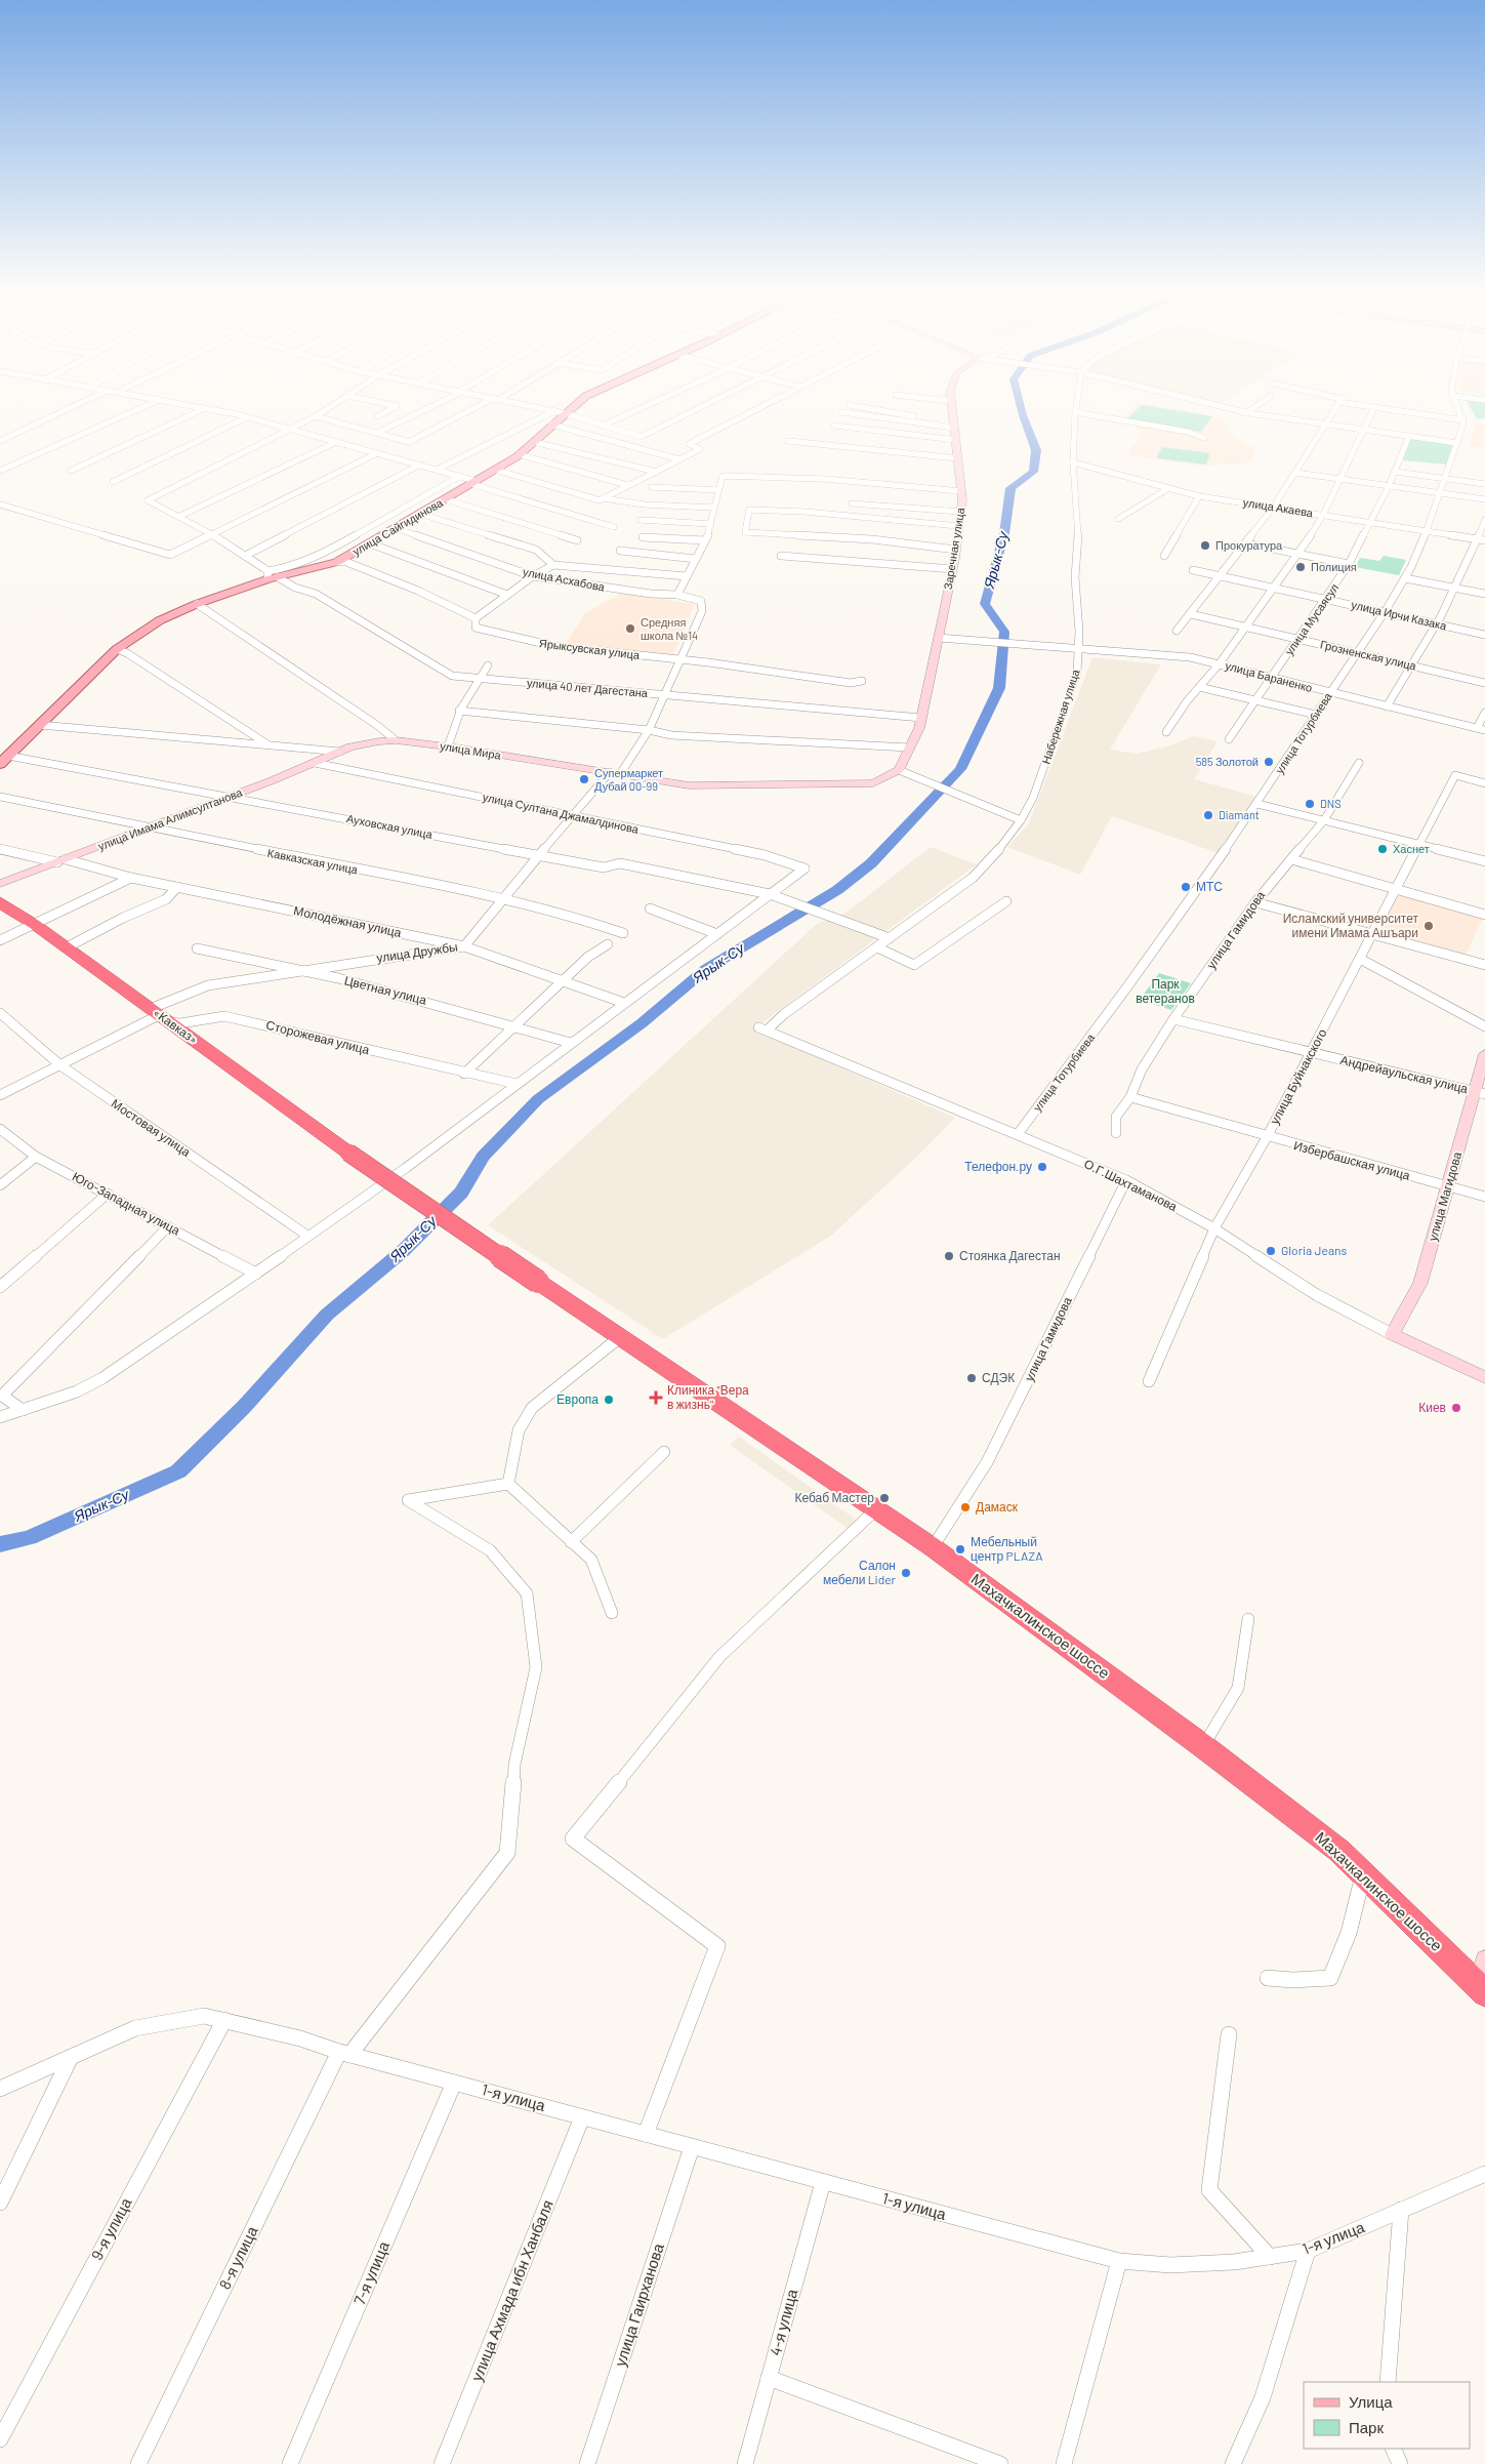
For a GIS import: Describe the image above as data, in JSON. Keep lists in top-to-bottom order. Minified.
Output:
{"streets":{"highway":["«Кавказ»","Махачкалинское шоссе"],"main road":["улица Сайгидинова","Заречная улица","улица Мира","улица Имама Алимсултанова","О.Г.Шахтаманова","улица Магидова"],"street":["улица Акаева","улица Асхабова","улица Ирчи Казака","улица Мусаясул","Ярыксувская улица","Грозненская улица","улица Бараненко","улица 40 лет Дагестана","Набережная улица","улица Тотурбиева","улица Султана Джамалдинова","Ауховская улица","Кавказская улица","Молодёжная улица","улица Гамидова","улица Дружбы","Цветная улица","Сторожевая улица","Андрейаульская улица","улица Буйнакского","Мостовая улица","Избербашская улица","Юго-Западная улица","1-я улица","9-я улица","8-я улица","7-я улица","улица Ахмада ибн Ханбаля","улица Гаирханова","4-я улица"]},"crossings":[["улица Акаева","улица Мусаясул"],["улица Акаева","Набережная улица"],["улица Акаева","улица Тотурбиева"],["улица Сайгидинова","улица Асхабова"],["улица Сайгидинова","Ярыксувская улица"],["улица Сайгидинова","улица 40 лет Дагестана"],["улица Сайгидинова","улица Мира"],["улица Сайгидинова","Ауховская улица"],["Заречная улица","улица Бараненко"],["Заречная улица","улица 40 лет Дагестана"],["Заречная улица","улица Мира"],["улица Асхабова","улица Дружбы"],["улица Ирчи Казака","улица Мусаясул"],["улица Ирчи Казака","улица Тотурбиева"],["улица Мусаясул","Грозненская улица"],["улица Мусаясул","улица Бараненко"],["Ярыксувская улица","улица Дружбы"],["Грозненская улица","улица Тотурбиева"],["улица Бараненко","Набережная улица"],["улица Бараненко","улица Тотурбиева"],["улица 40 лет Дагестана","улица Дружбы"],["Набережная улица","Ауховская улица"],["Набережная улица","О.Г.Шахтаманова"],["улица Тотурбиева","О.Г.Шахтаманова"],["улица Мира","улица Имама Алимсултанова"],["улица Мира","улица Дружбы"],["улица Султана Джамалдинова","улица Имама Алимсултанова"],["улица Султана Джамалдинова","Ауховская улица"],["улица Султана Джамалдинова","улица Дружбы"],["улица Имама Алимсултанова","Ауховская улица"],["улица Имама Алимсултанова","Кавказская улица"],["улица Имама Алимсултанова","Молодёжная улица"],["Ауховская улица","улица Дружбы"],["Кавказская улица","улица Дружбы"],["Молодёжная улица","улица Дружбы"],["улица Гамидова","Андрейаульская улица"],["улица Гамидова","Избербашская улица"],["улица Гамидова","О.Г.Шахтаманова"],["улица Гамидова","Махачкалинское шоссе"],["улица Дружбы","Цветная улица"],["улица Дружбы","«Кавказ»"],["улица Дружбы","Сторожевая улица"],["улица Дружбы","Мостовая улица"],["«Кавказ»","Сторожевая улица"],["«Кавказ»","Махачкалинское шоссе"],["Андрейаульская улица","улица Буйнакского"],["Андрейаульская улица","улица Магидова"],["улица Буйнакского","Избербашская улица"],["улица Буйнакского","О.Г.Шахтаманова"],["Избербашская улица","улица Магидова"],["О.Г.Шахтаманова","улица Магидова"],["1-я улица","9-я улица"],["1-я улица","8-я улица"],["1-я улица","7-я улица"],["1-я улица","улица Ахмада ибн Ханбаля"],["1-я улица","улица Гаирханова"],["1-я улица","4-я улица"]],"water":["Ярык-Су"],"parks":["Парк ветеранов"],"places":{"other":["Прокуратура","Полиция","Средняя школа №14","585 Золотой","Супермаркет Дубай 00-99","DNS","Diamant","Хаснет","МТС","Исламский университет имени Имама Ашъари","Телефон.ру","Gloria Jeans","Стоянка Дагестан","СДЭК","Европа","Киев","Кебаб Мастер","Дамаск","Мебельный центр PLAZA","Салон мебели Lider"],"health":["Клиника \"Вера в жизнь\""]},"legend":["Улица","Парк"]}
